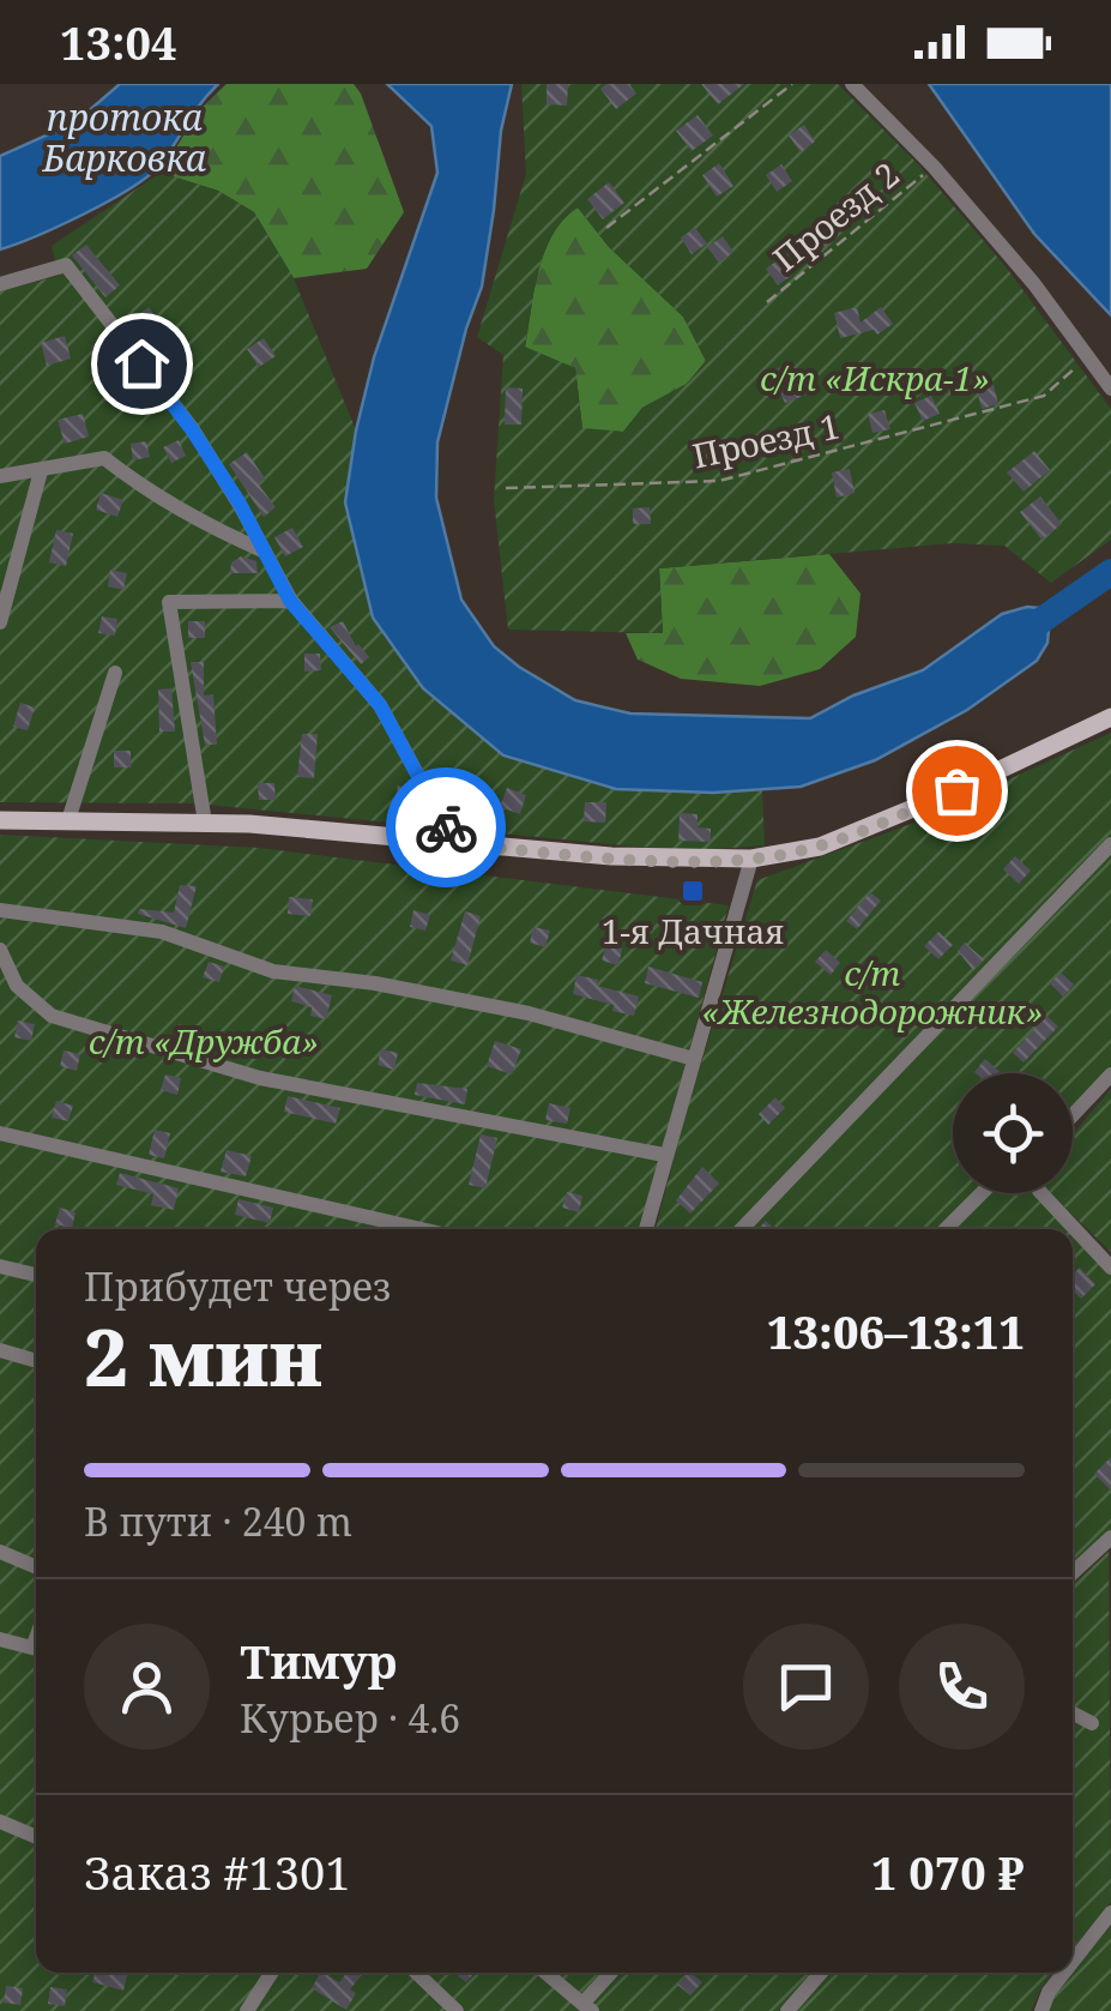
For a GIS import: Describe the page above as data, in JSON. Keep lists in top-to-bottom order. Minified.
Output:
{"streets":{"path":["Проезд 2","Проезд 1"]},"water":["протока Барковка"],"parks":["с/т «Искра-1»","с/т «Железнодорожник»","с/т «Дружба»"],"places":{"transit":["1-я Дачная"]},"page":{"status":"13:04","heading":["2 мин","Прибудет через","13:06–13:11"],"panel":["Тимур","Курьер · 4.6","Заказ #1301","1 070 ₽"],"bar":"В пути · 240 m"}}
